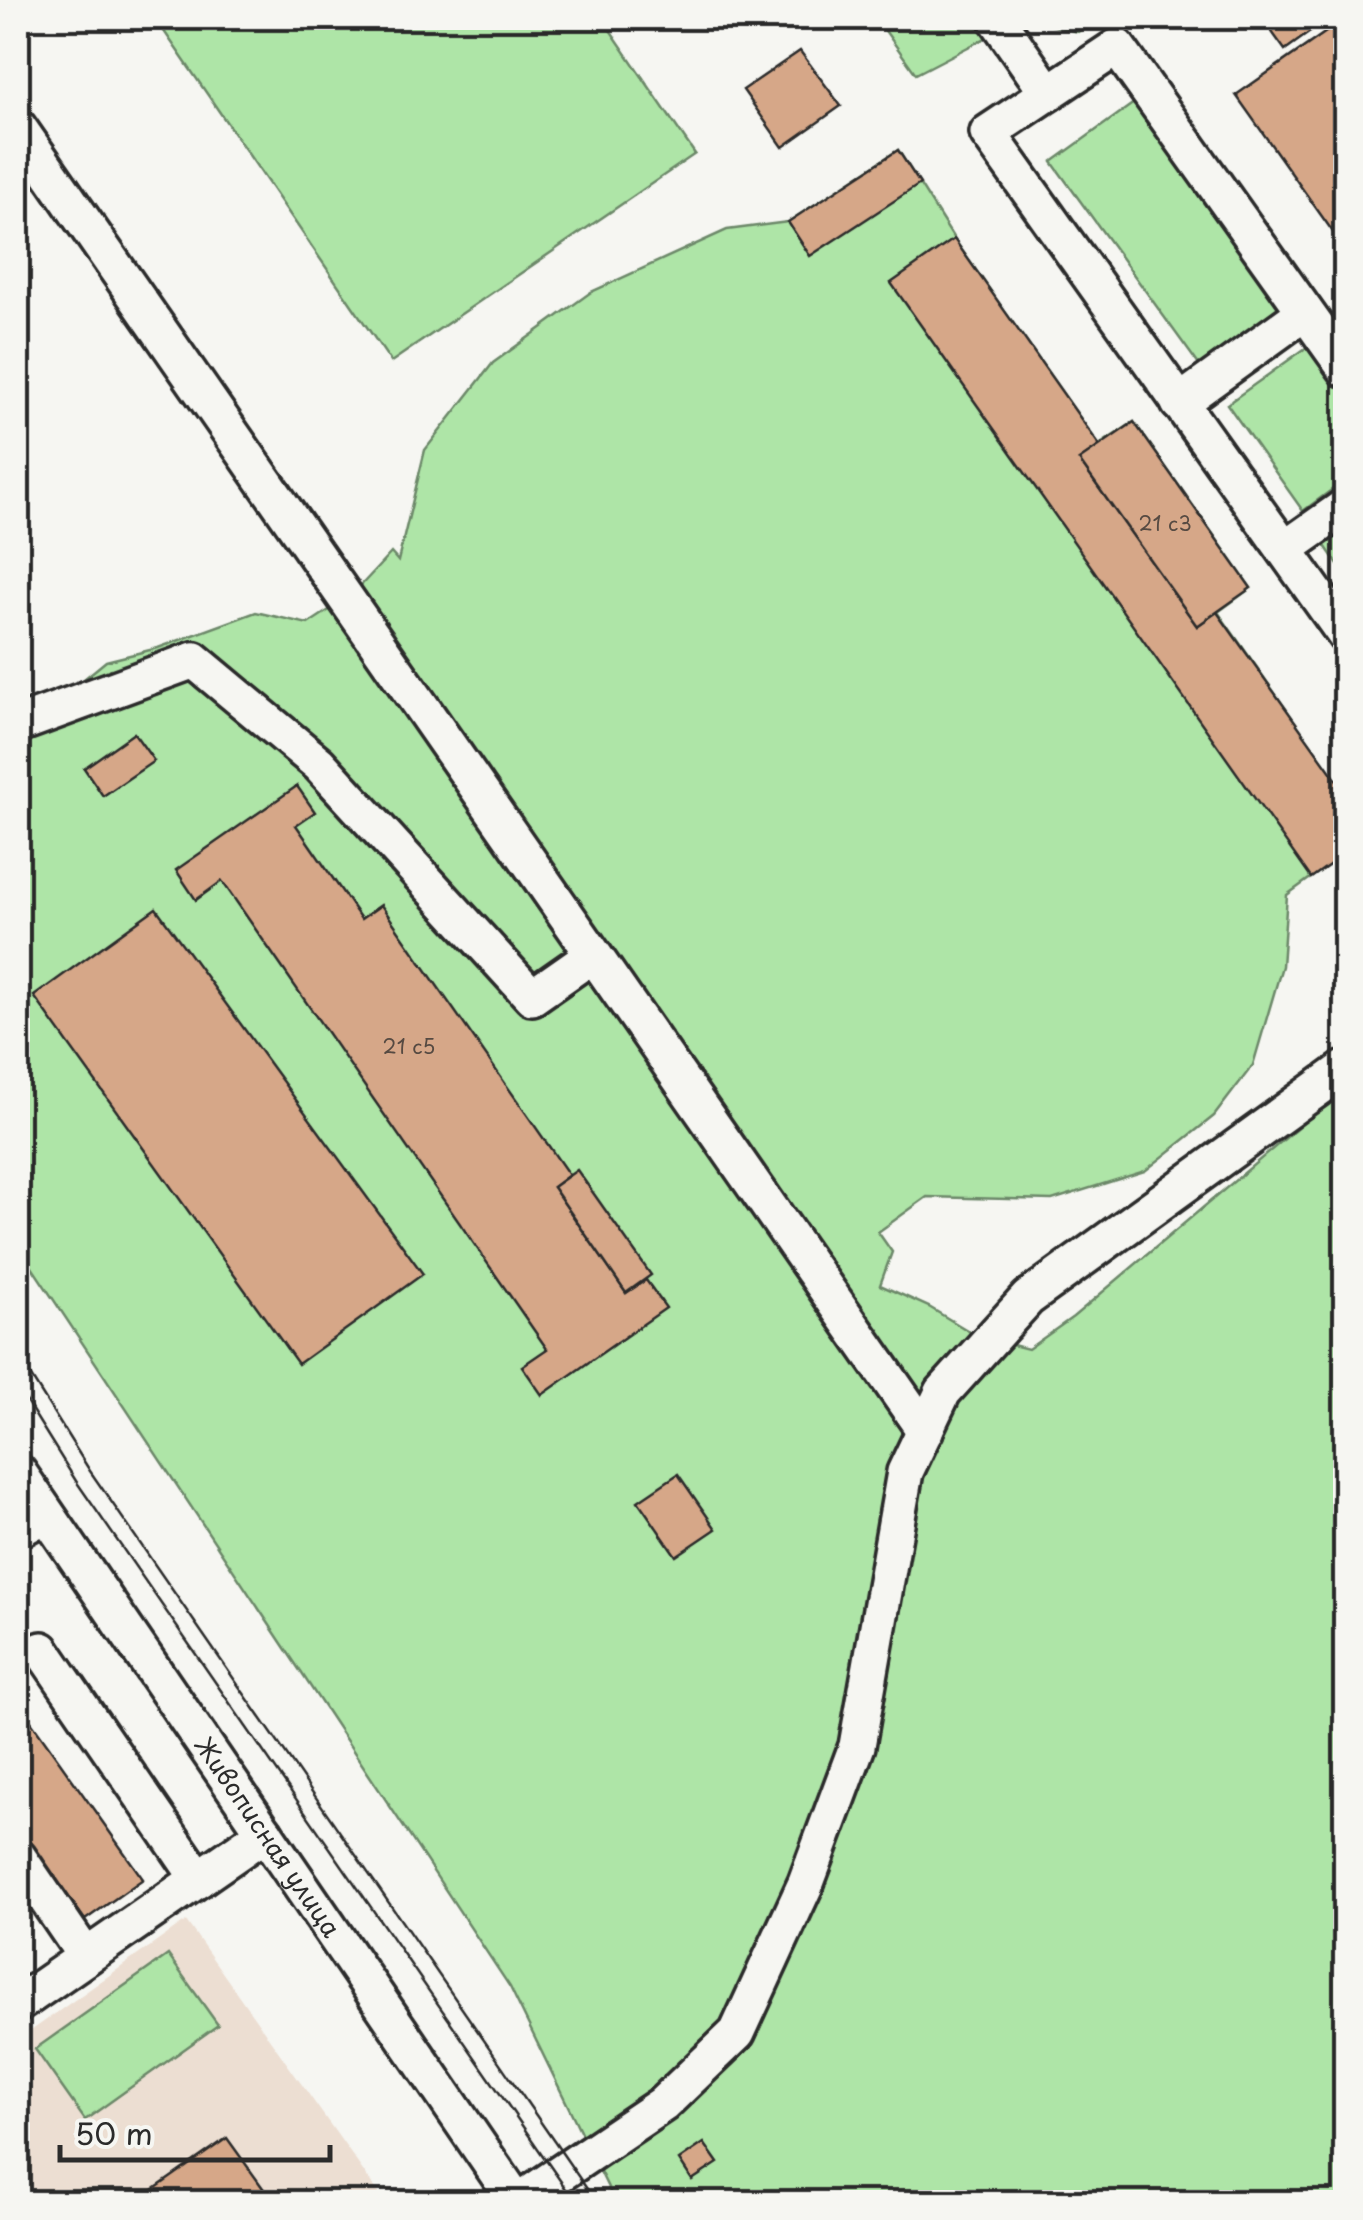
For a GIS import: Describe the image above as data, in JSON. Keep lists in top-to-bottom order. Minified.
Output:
{"streets":{"street":["Живописная улица"]},"house_numbers":["21 с3","21 с5"],"scale_bar":"50 m"}
